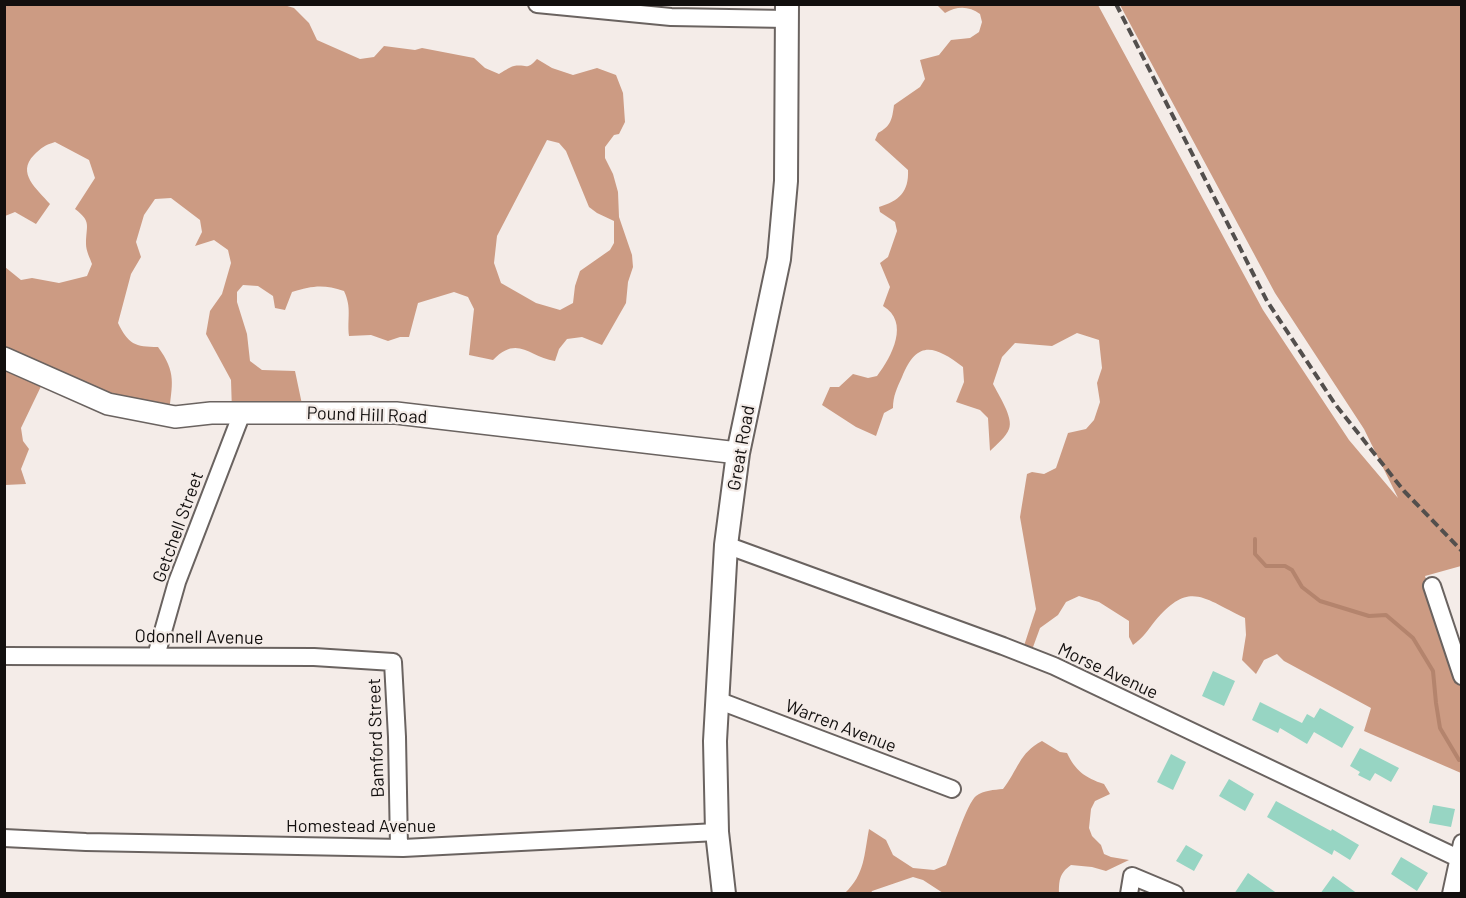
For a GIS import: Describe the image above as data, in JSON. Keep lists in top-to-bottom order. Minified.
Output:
{"streets":{"main road":["Great Road"],"street":["Pound Hill Road","Getchell Street","Odonnell Avenue","Morse Avenue","Warren Avenue","Bamford Street","Homestead Avenue"]},"crossings":[["Pound Hill Road","Great Road"],["Pound Hill Road","Getchell Street"],["Great Road","Morse Avenue"],["Great Road","Warren Avenue"],["Great Road","Homestead Avenue"],["Getchell Street","Odonnell Avenue"],["Odonnell Avenue","Bamford Street"],["Bamford Street","Homestead Avenue"]]}
